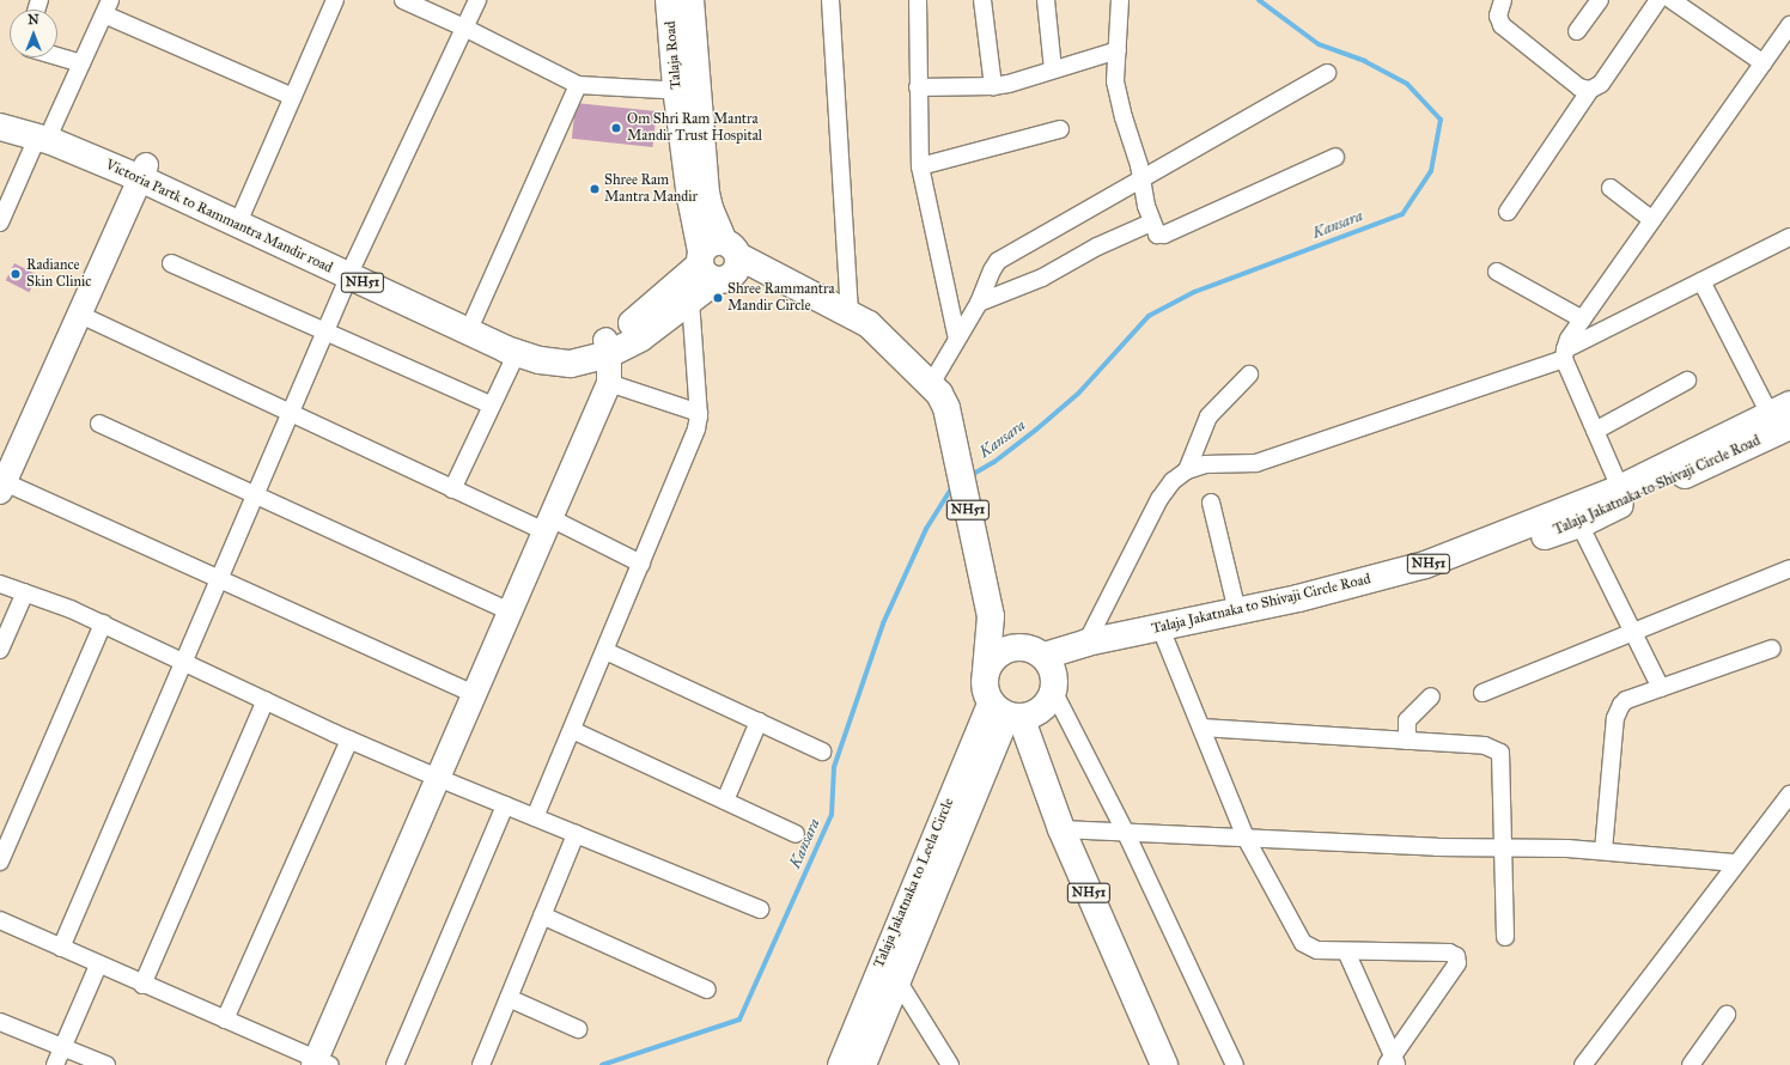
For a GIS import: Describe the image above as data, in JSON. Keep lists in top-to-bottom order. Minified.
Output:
{"streets":{"main road":["Talaja Road","Victoria Partk to Rammantra Mandir road","NH51","Talaja Jakatnaka to Shivaji Circle Road"],"street":["Talaja Jakatnaka to Leela Circle"]},"crossings":[["Talaja Road","Victoria Partk to Rammantra Mandir road"],["Talaja Road","NH51"],["Victoria Partk to Rammantra Mandir road","NH51"],["NH51","Talaja Jakatnaka to Shivaji Circle Road"],["NH51","Talaja Jakatnaka to Leela Circle"],["Talaja Jakatnaka to Shivaji Circle Road","Talaja Jakatnaka to Leela Circle"]],"water":["Kansara"],"places":["Om Shri Ram Mantra Mandir Trust Hospital","Shree Ram Mantra Mandir","Radiance Skin Clinic","Shree Rammantra Mandir Circle"],"north":"top"}
